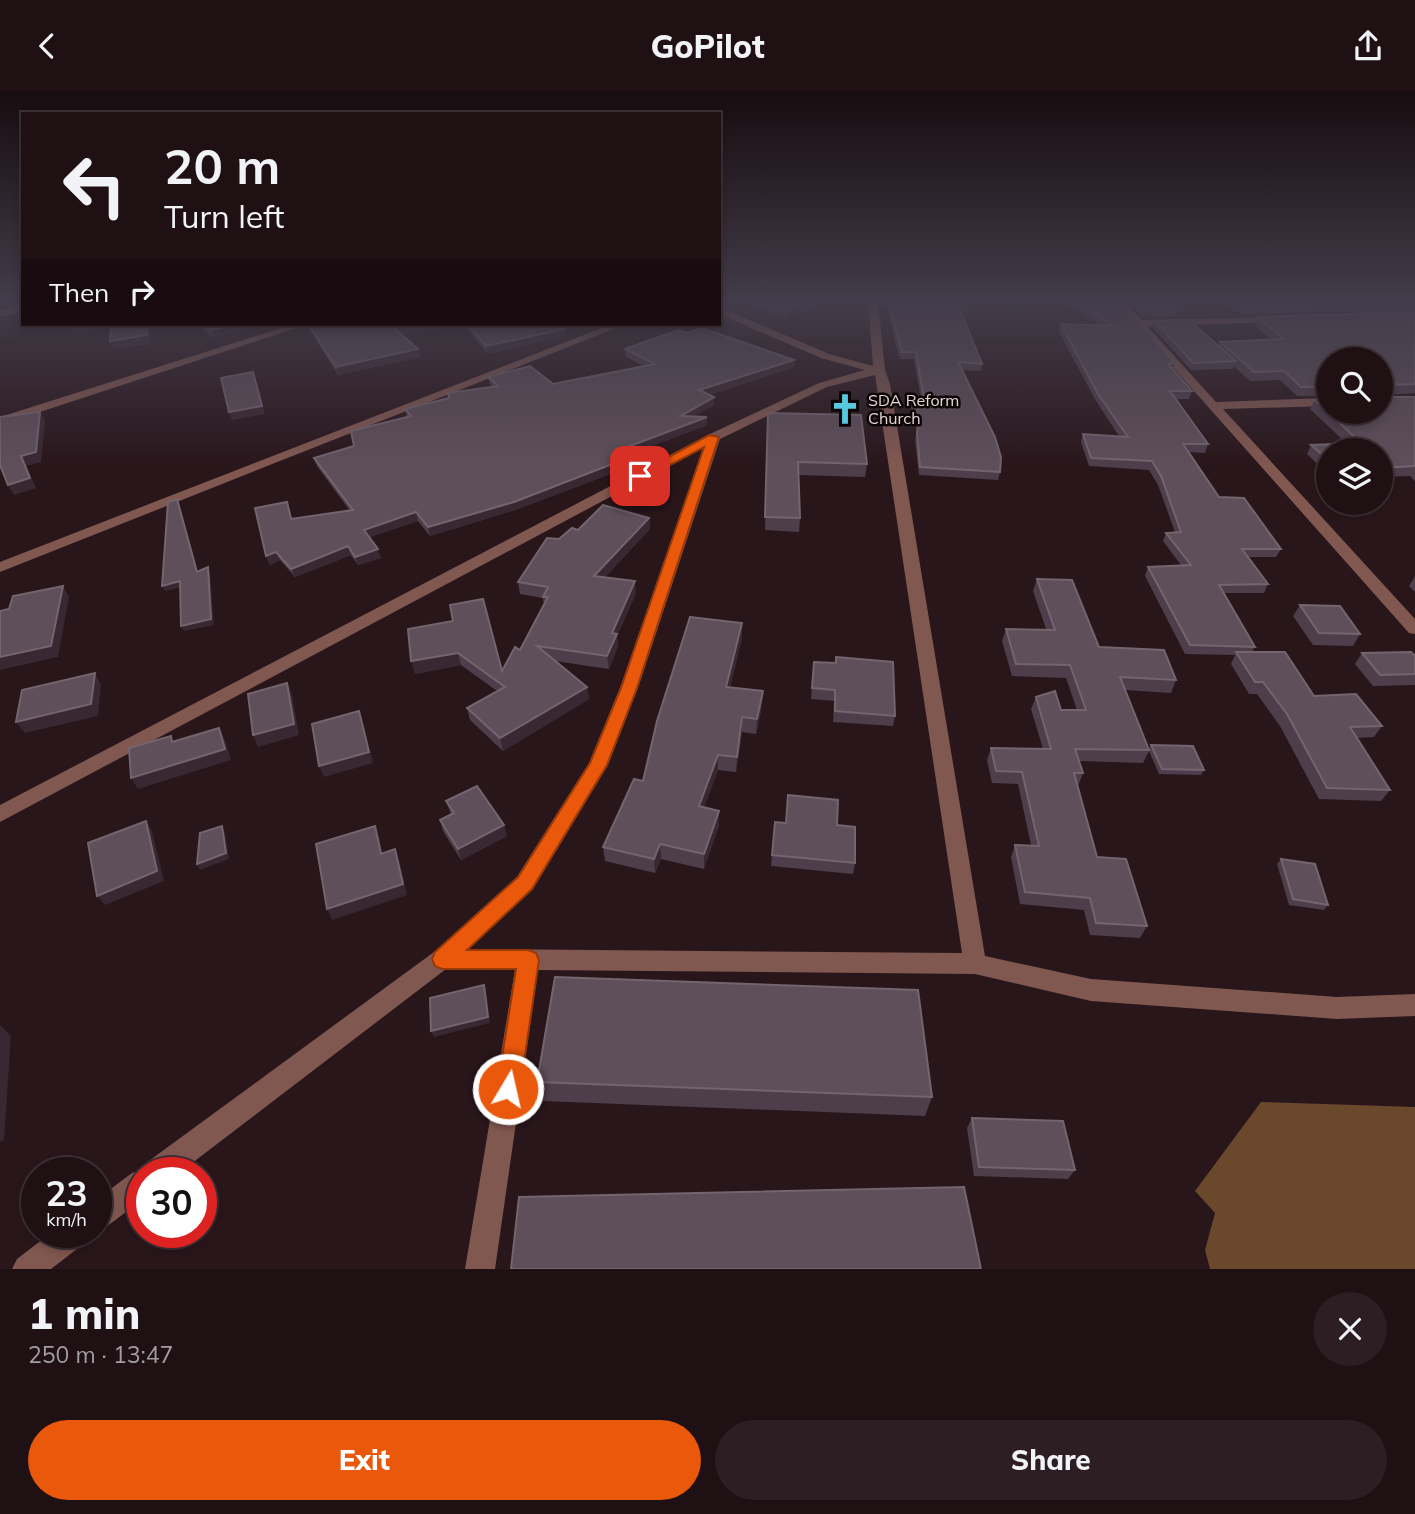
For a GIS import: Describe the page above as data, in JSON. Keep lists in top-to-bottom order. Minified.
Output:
{"places":{"church":["SDA Reform Church"]},"page":{"header":"GoPilot","turn":["20 m","Turn left"],"then":"Then","speed":"23 km/h","limit":"30","heading":["1 min","250 m · 13:47"],"buttons":["Exit","Share"]}}
